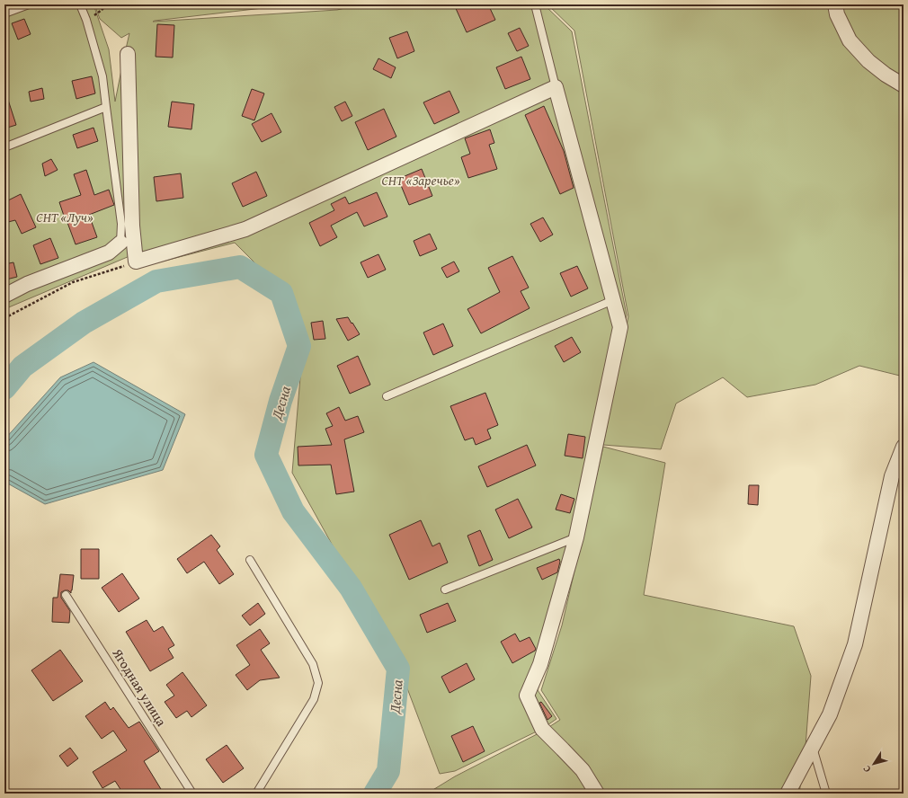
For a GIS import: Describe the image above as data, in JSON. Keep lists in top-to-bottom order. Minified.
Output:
{"streets":{"lane":["Ягодная улица"]},"water":["Десна"],"parks":["СНТ «Заречье»","СНТ «Луч»"],"north":"bottom left"}
